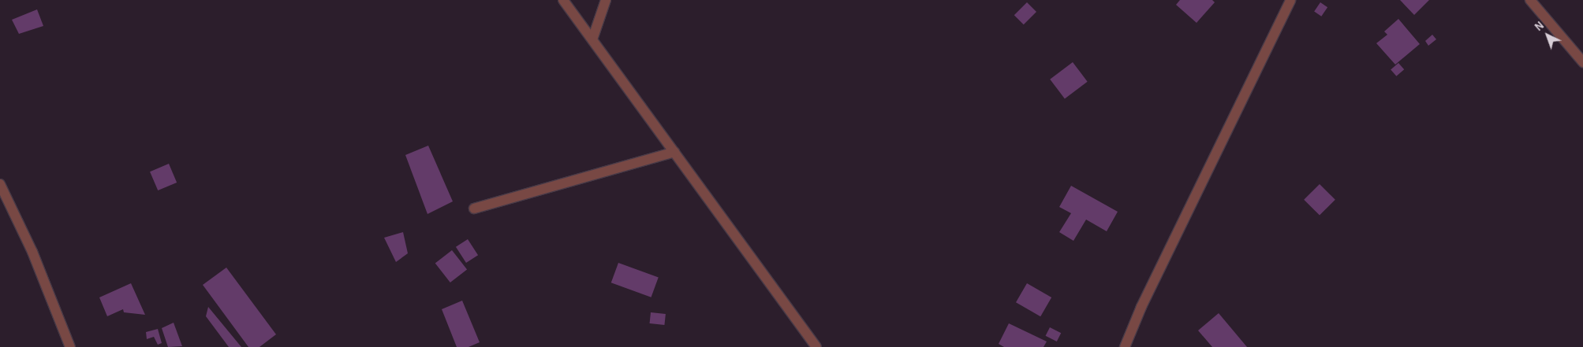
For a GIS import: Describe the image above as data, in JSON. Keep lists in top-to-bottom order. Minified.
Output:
{"north":"top left"}
